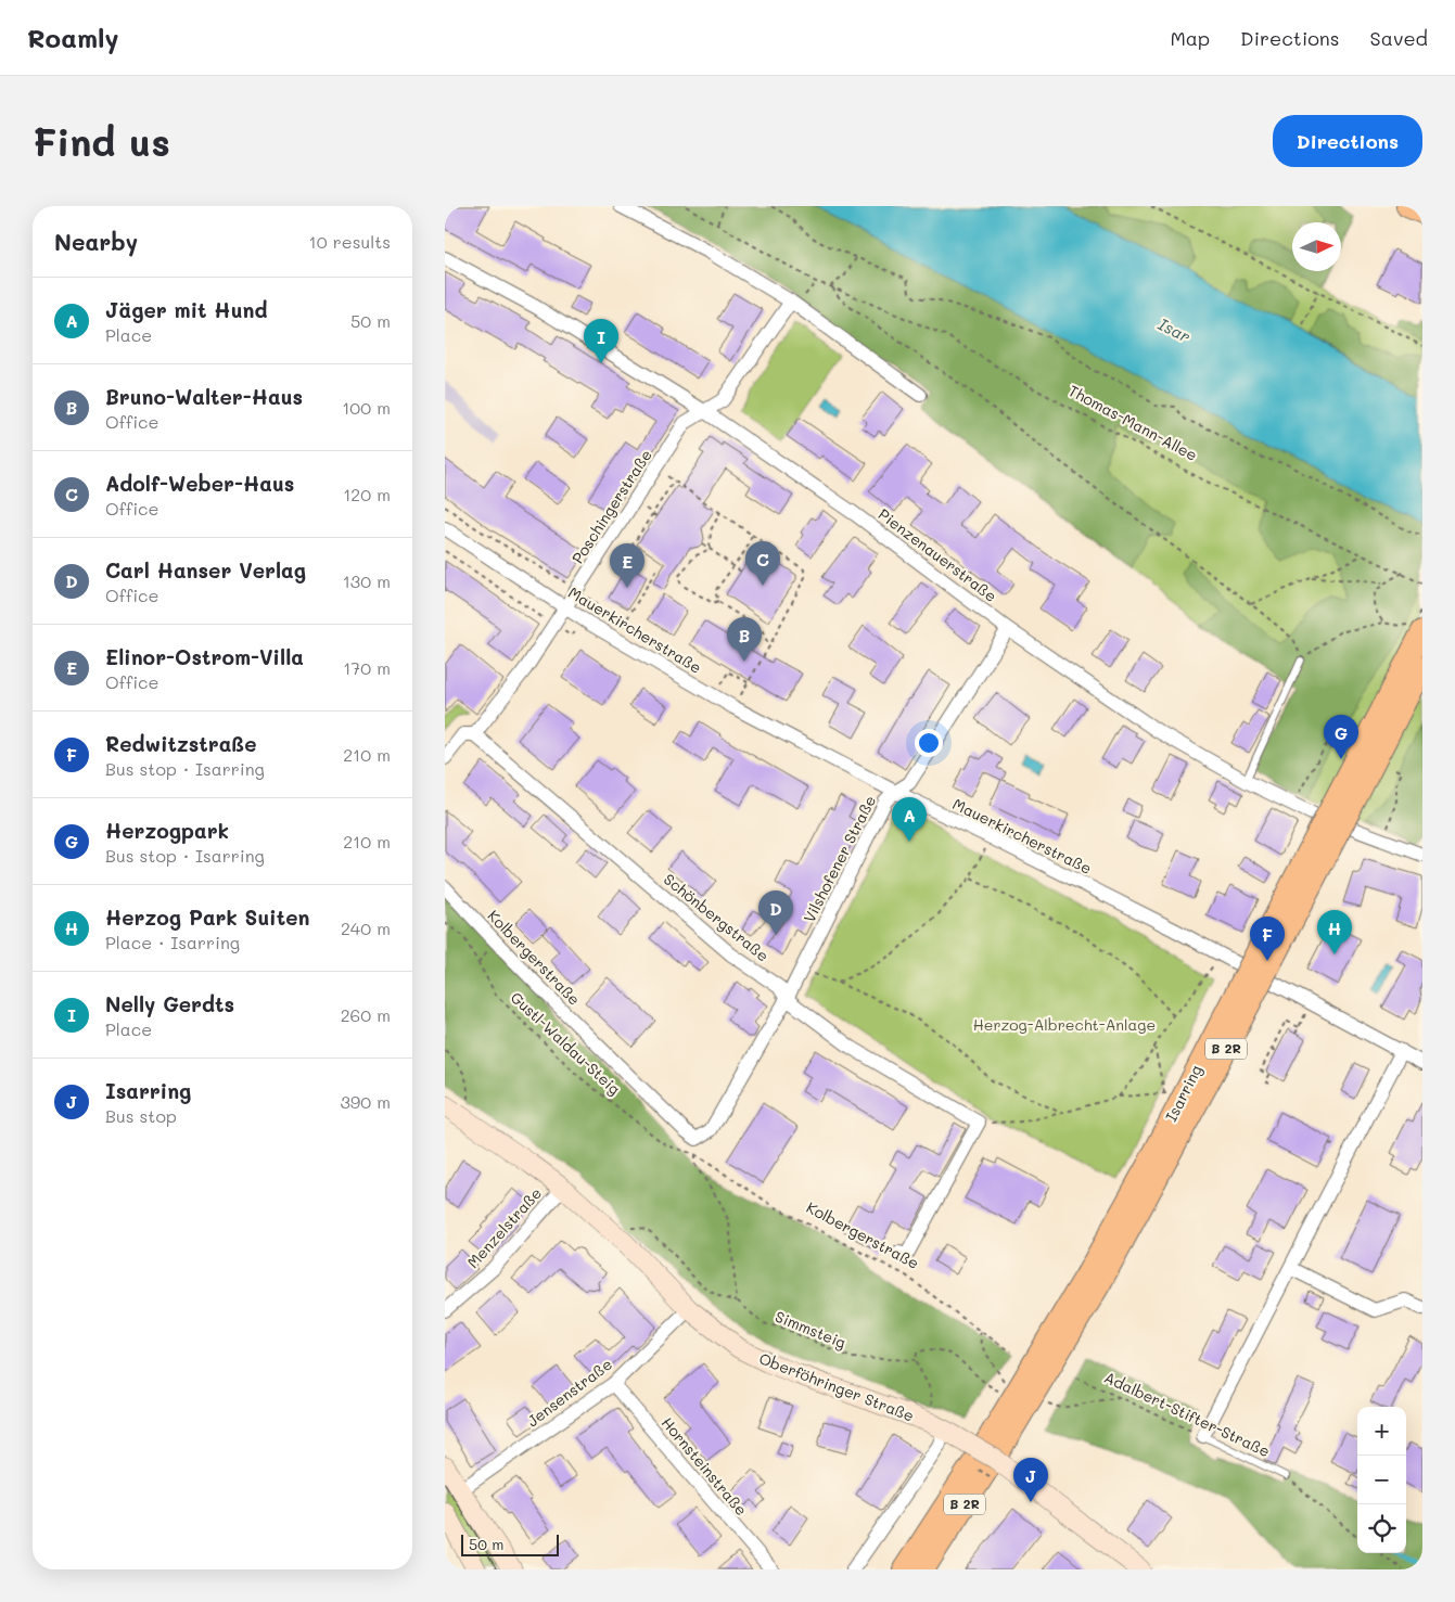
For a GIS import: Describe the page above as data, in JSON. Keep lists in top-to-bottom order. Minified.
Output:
{"streets":{"highway":["B 2R","Isarring"],"main road":["Oberföhringer Straße"],"street":["Poschingerstraße","Pienzenauerstraße","Mauerkircherstraße","Vilshofener Straße","Schönbergstraße","Kolbergerstraße","Menzelstraße","Jensenstraße","Hornsteinstraße"],"lane":["Adalbert-Stifter-Straße"],"path":["Thomas-Mann-Allee","Gustl-Waldau-Steig","Simmsteig"]},"crossings":[["Poschingerstraße","Pienzenauerstraße"],["Poschingerstraße","Mauerkircherstraße"],["Poschingerstraße","Schönbergstraße"],["Pienzenauerstraße","Vilshofener Straße"],["Mauerkircherstraße","Vilshofener Straße"],["Vilshofener Straße","Schönbergstraße"],["Vilshofener Straße","Kolbergerstraße"],["Kolbergerstraße","Gustl-Waldau-Steig"],["Menzelstraße","Oberföhringer Straße"],["Oberföhringer Straße","Jensenstraße"],["Jensenstraße","Hornsteinstraße"]],"water":["Isar"],"parks":["Herzog-Albrecht-Anlage"],"scale_bar":"50 m","north":"right","page":{"header":"Roamly","nav":["Map","Directions","Saved"],"buttons":"Directions","title":"Find us","heading":["Nearby","10 results"],"list":[{"mark":"A","name":"Jäger mit Hund","note":"Place","value":"50 m"},{"mark":"B","name":"Bruno-Walter-Haus","note":"Office","value":"100 m"},{"mark":"C","name":"Adolf-Weber-Haus","note":"Office","value":"120 m"},{"mark":"D","name":"Carl Hanser Verlag","note":"Office","value":"130 m"},{"mark":"E","name":"Elinor-Ostrom-Villa","note":"Office","value":"170 m"},{"mark":"F","name":"Redwitzstraße","note":"Bus stop · Isarring","value":"210 m"},{"mark":"G","name":"Herzogpark","note":"Bus stop · Isarring","value":"210 m"},{"mark":"H","name":"Herzog Park Suiten","note":"Place · Isarring","value":"240 m"},{"mark":"I","name":"Nelly Gerdts","note":"Place","value":"260 m"},{"mark":"J","name":"Isarring","note":"Bus stop","value":"390 m"}],"pins":["I","C","E","B","G","A","D","H","F","J"],"map_buttons":["+","−"],"scale":"50 m"}}
